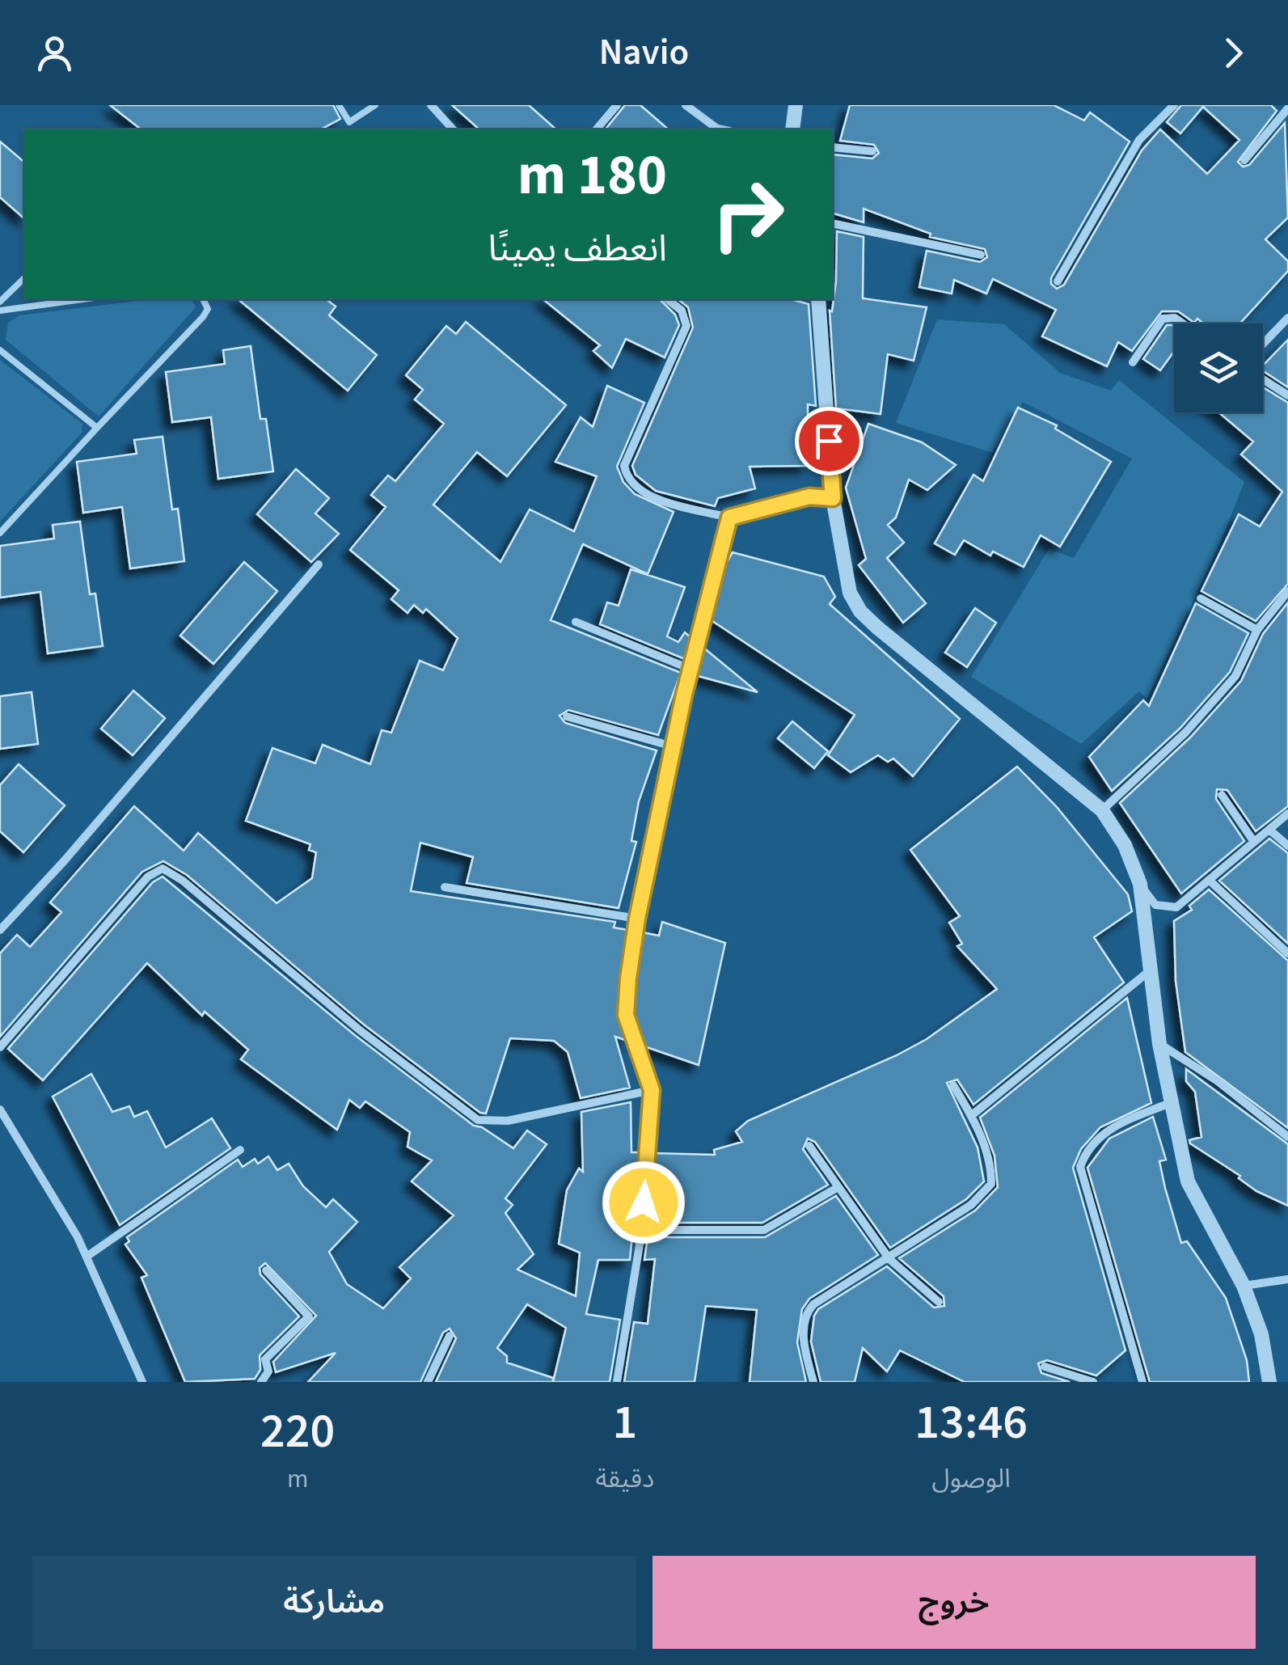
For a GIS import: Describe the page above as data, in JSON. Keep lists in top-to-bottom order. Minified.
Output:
{"page":{"header":"Navio","turn":["180 m","انعطف يمينًا"],"eta":["13:46","الوصول","1","دقيقة","220","m"],"buttons":["خروج","مشاركة"]}}
